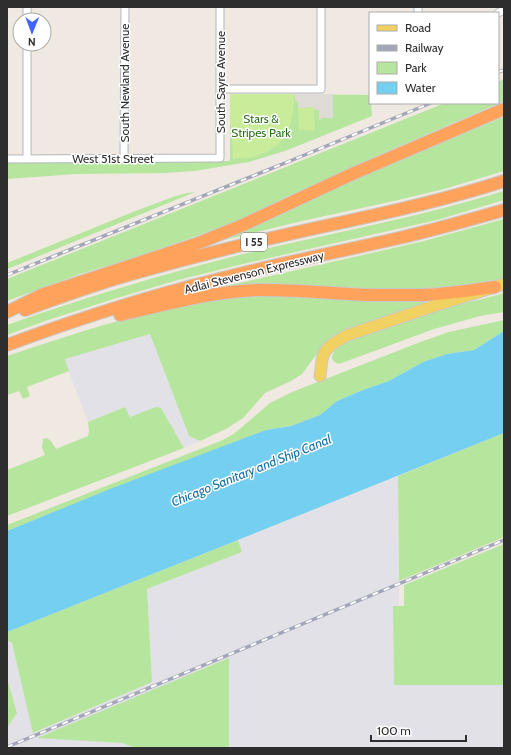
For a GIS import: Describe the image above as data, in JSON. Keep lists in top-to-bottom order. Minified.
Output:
{"streets":{"highway":["I 55","Adlai Stevenson Expressway"],"street":["South Sayre Avenue","South Newland Avenue","West 51st Street"]},"crossings":[["South Sayre Avenue","West 51st Street"],["South Newland Avenue","West 51st Street"]],"water":["Chicago Sanitary and Ship Canal"],"parks":["Stars & Stripes Park"],"legend":["Road","Railway","Park","Water"],"scale_bar":"100 m","north":"bottom"}
